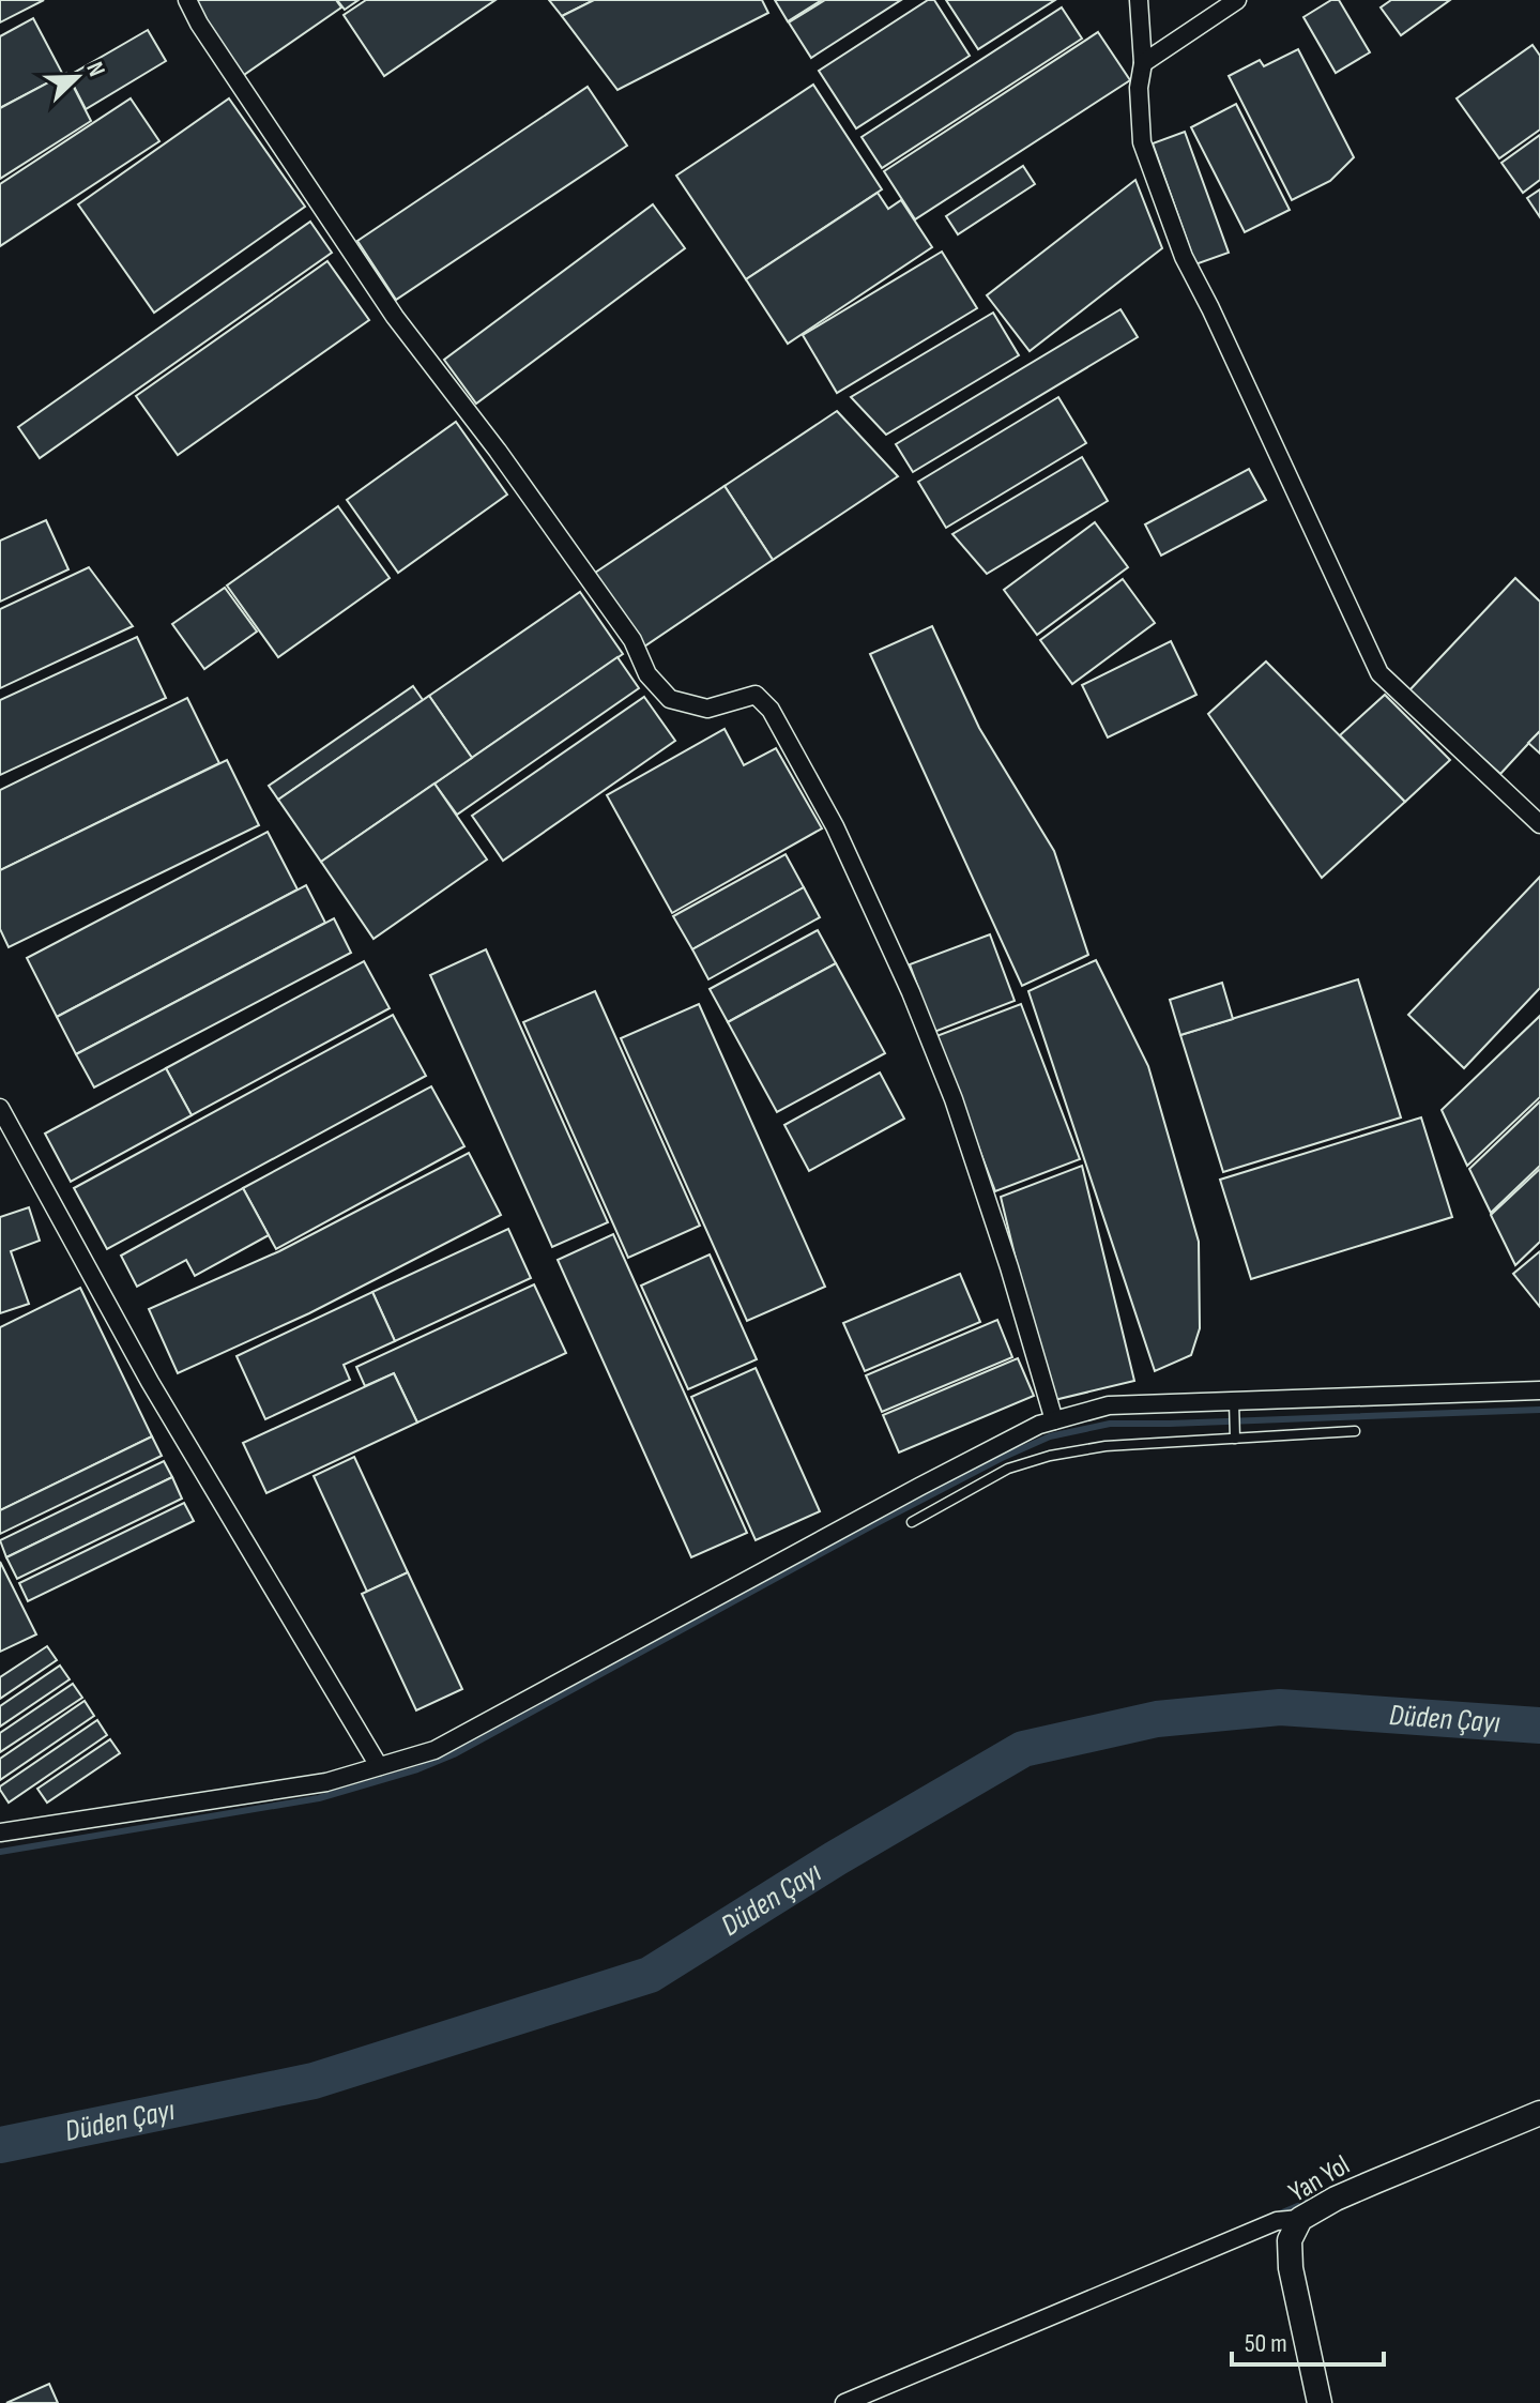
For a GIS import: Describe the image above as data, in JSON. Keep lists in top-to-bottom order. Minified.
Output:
{"streets":{"street":["Yan Yol"]},"water":["Düden Çayı"],"scale_bar":"50 m","north":"top right"}
